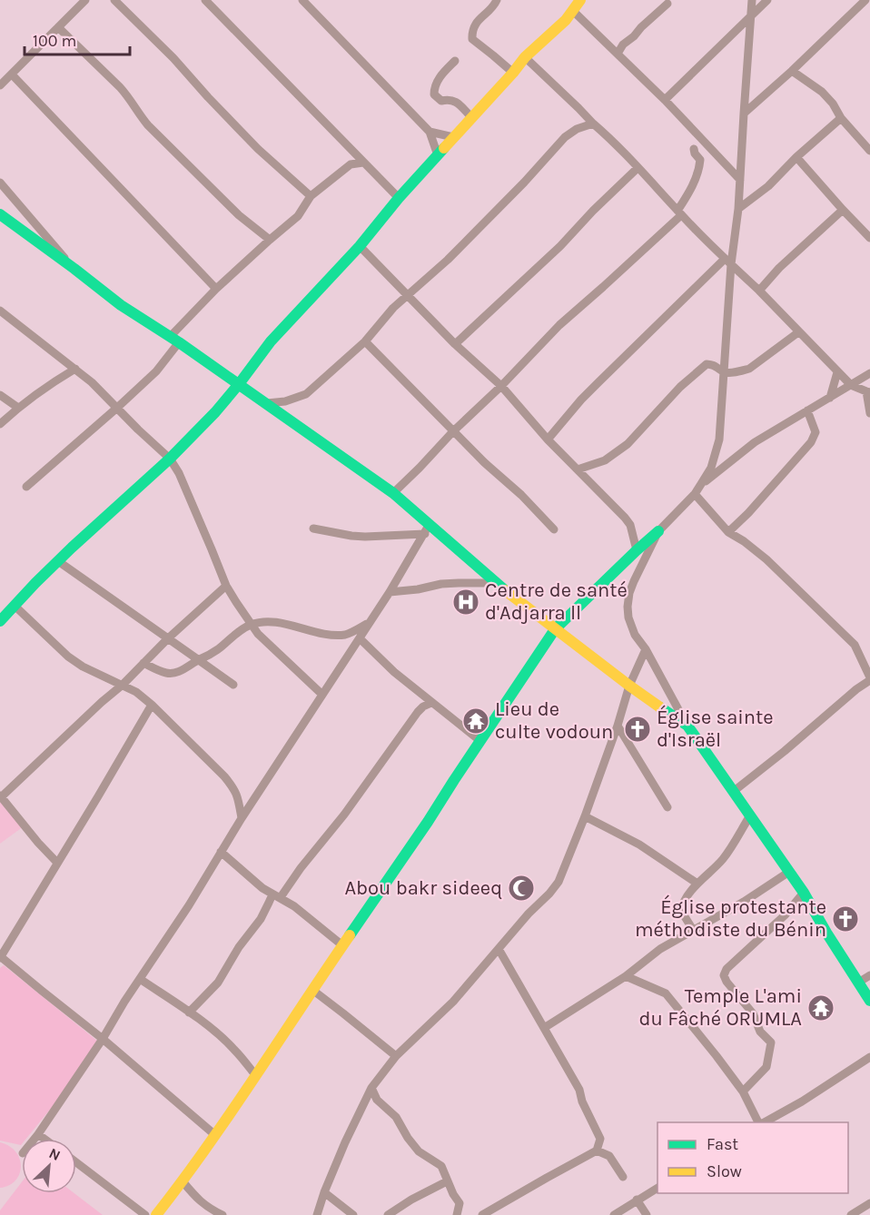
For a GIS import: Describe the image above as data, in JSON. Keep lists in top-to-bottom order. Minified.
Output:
{"places":{"hospital":["Centre de santé d'Adjarra ll"],"temple":["Lieu de culte vodoun","Temple L'ami du Fâché ORUMLA"],"church":["Église sainte d'Israël","Église protestante méthodiste du Bénin"],"mosque":["Abou bakr sideeq"]},"legend":["Fast","Slow"],"scale_bar":"100 m","north":"top right"}
